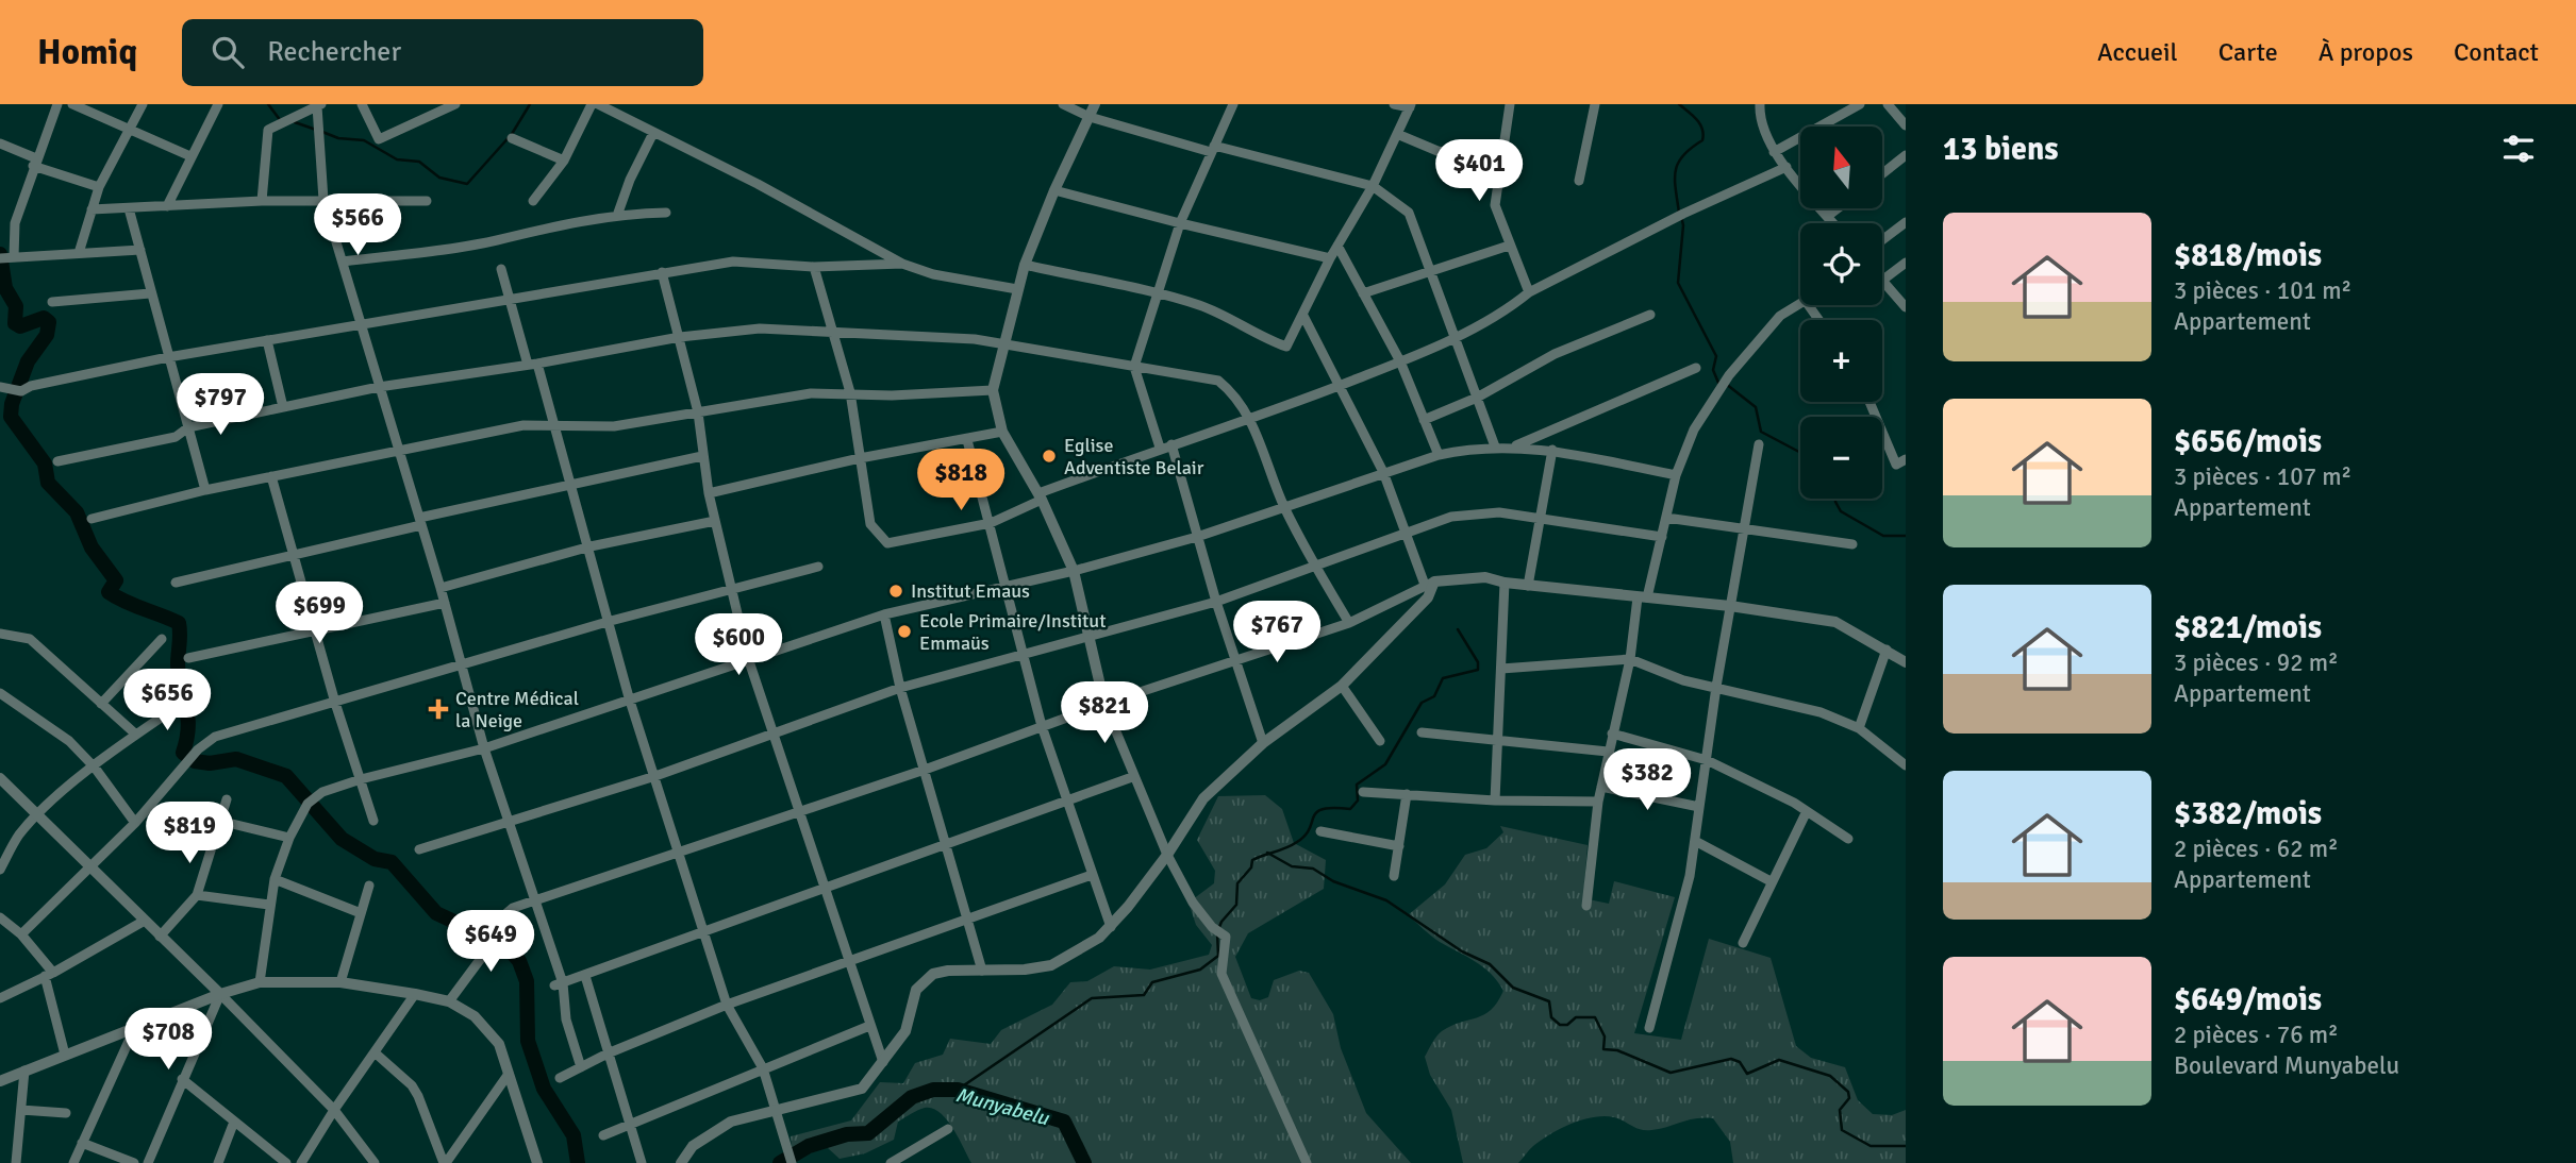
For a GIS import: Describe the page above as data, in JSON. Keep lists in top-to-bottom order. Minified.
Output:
{"water":["Munyabelu"],"places":{"other":["Eglise Adventiste Belair","Institut Emaus","Ecole Primaire/Institut Emmaüs"],"health":["Centre Médical la Neige"]},"north":"top","page":{"header":"Homiq","search":"Rechercher","nav":["Accueil","Carte","À propos","Contact"],"heading":"13 biens","map_buttons":["+","−"],"price":["$401","$566","$797","$818","$699","$767","$600","$656","$821","$382","$819","$649","$708"],"list":[{"name":"$818/mois","note":"3 pièces · 101 m² · Appartement"},{"name":"$656/mois","note":"3 pièces · 107 m² · Appartement"},{"name":"$821/mois","note":"3 pièces · 92 m² · Appartement"},{"name":"$382/mois","note":"2 pièces · 62 m² · Appartement"},{"name":"$649/mois","note":"2 pièces · 76 m² · Boulevard Munyabelu"}]}}
